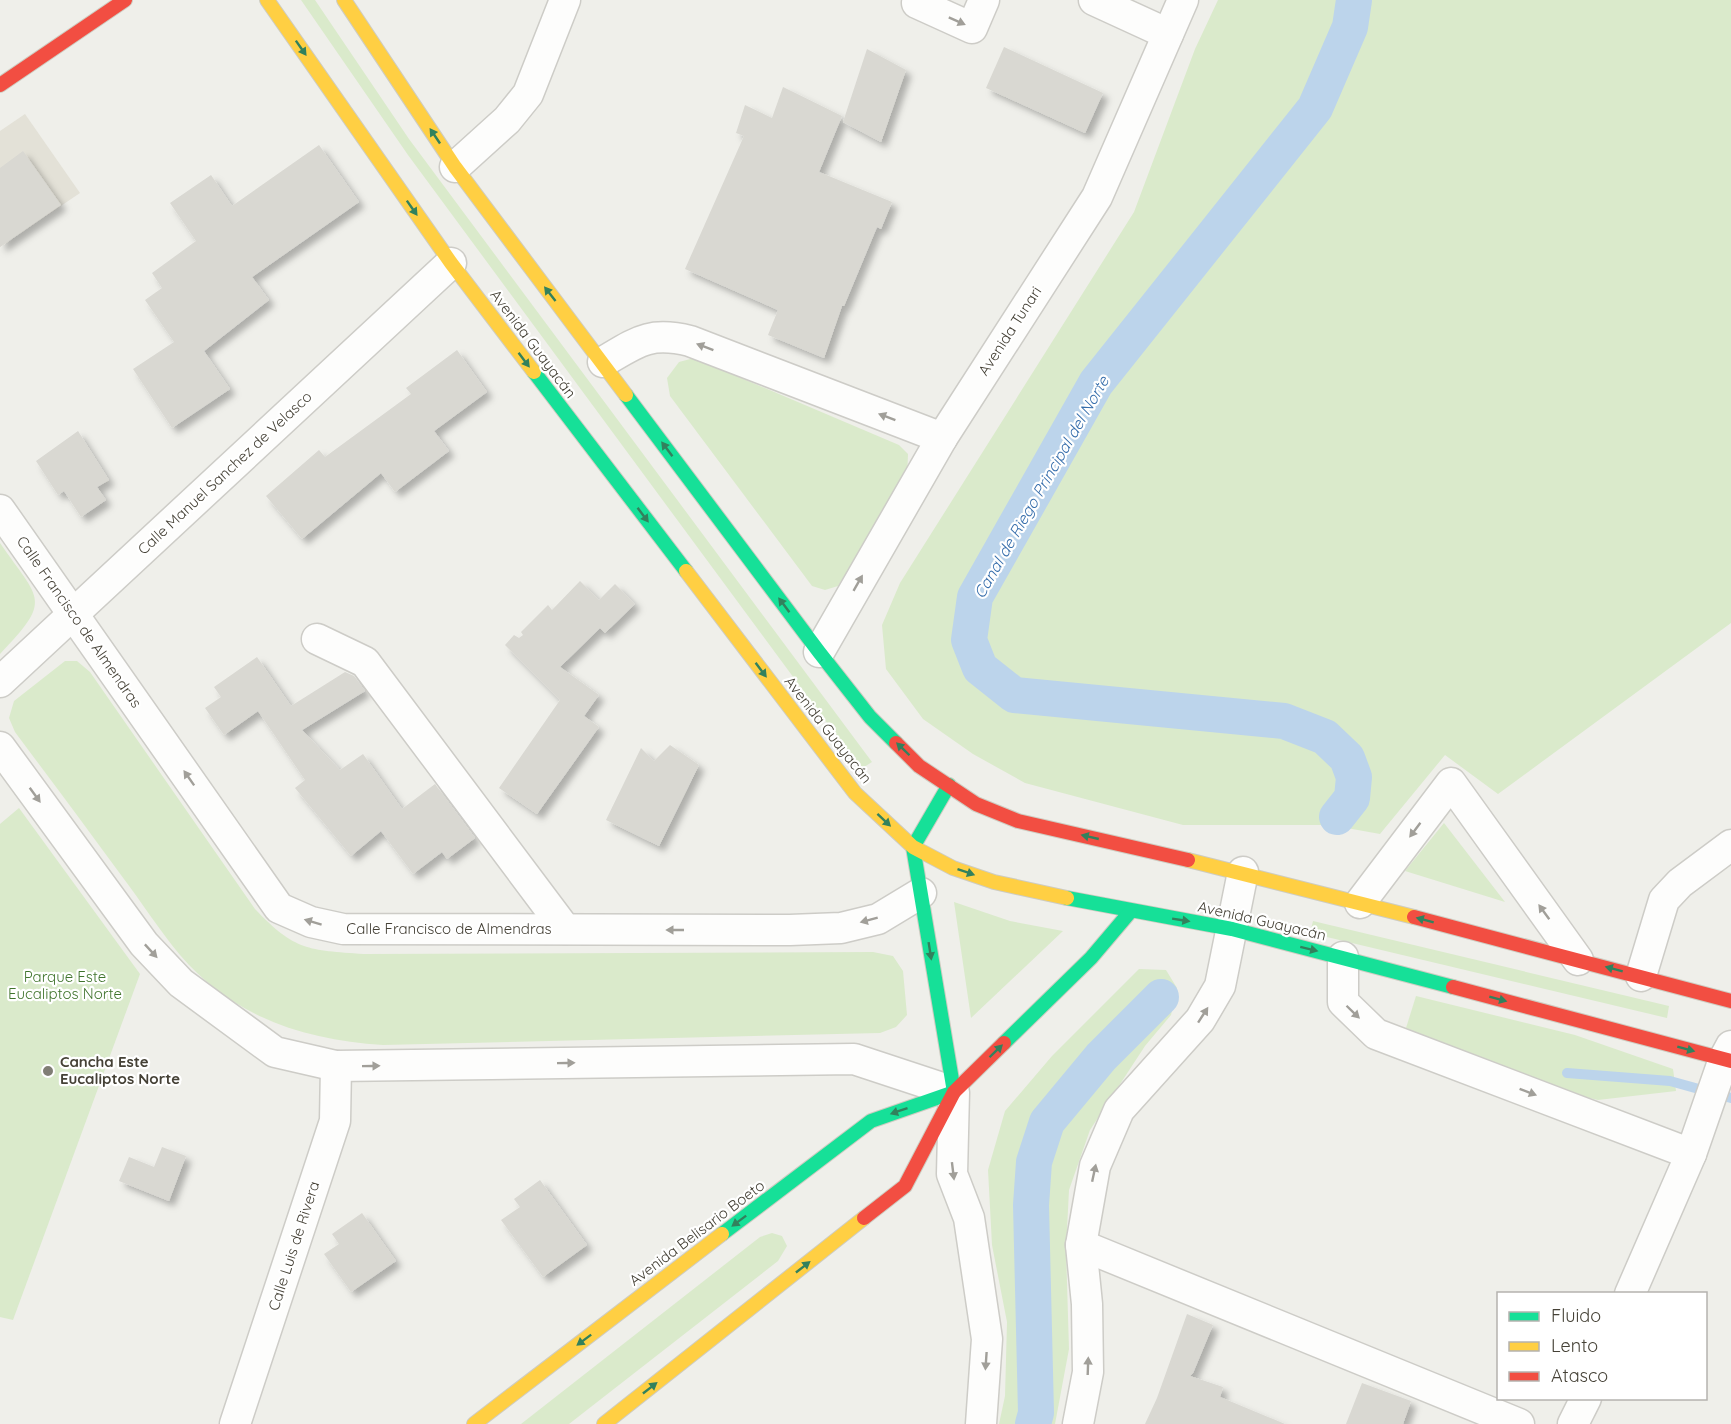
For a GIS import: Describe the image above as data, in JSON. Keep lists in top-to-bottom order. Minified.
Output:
{"streets":{"main road":["Avenida Guayacán","Avenida Belisario Boeto"],"street":["Avenida Tunari","Calle Manuel Sanchez de Velasco","Calle Francisco de Almendras","Calle Luis de Rivera"]},"crossings":[["Avenida Guayacán","Calle Manuel Sanchez de Velasco"],["Avenida Guayacán","Avenida Belisario Boeto"],["Calle Manuel Sanchez de Velasco","Calle Francisco de Almendras"]],"water":["Canal de Riego Principal del Norte"],"parks":["Parque Este Eucaliptos Norte"],"places":["Cancha Este Eucaliptos Norte"],"legend":["Fluido","Lento","Atasco"]}
